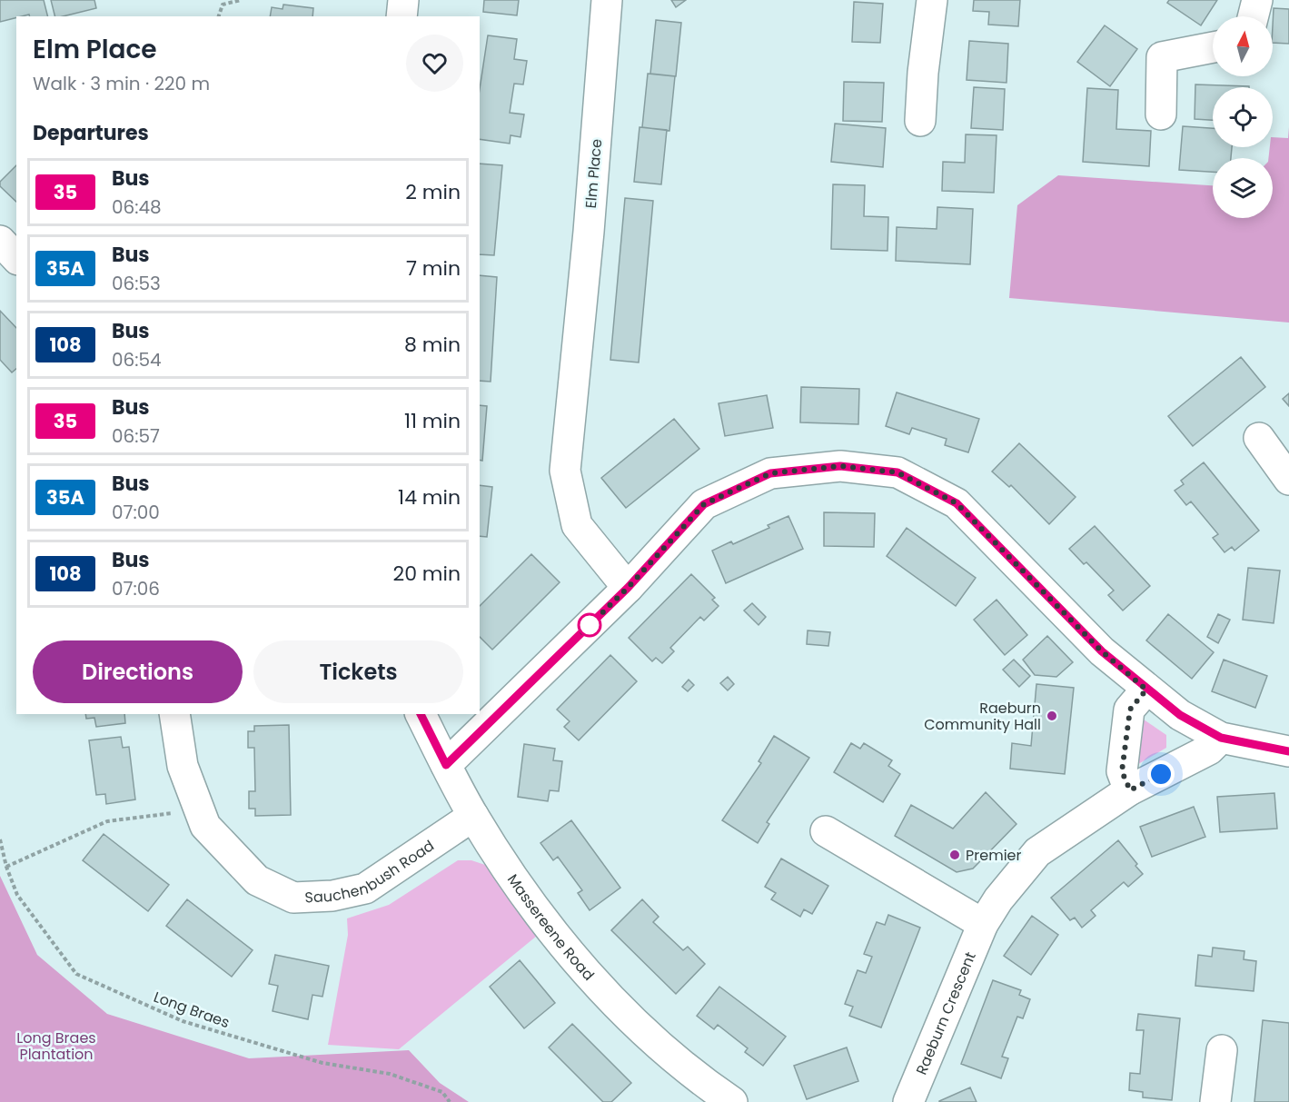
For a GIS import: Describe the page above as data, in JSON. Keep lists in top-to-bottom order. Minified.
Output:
{"streets":{"street":["Elm Place","Sauchenbush Road","Massereene Road","Raeburn Crescent"],"path":["Long Braes"]},"crossings":[["Sauchenbush Road","Massereene Road"]],"parks":["Long Braes Plantation"],"places":["Raeburn Community Hall","Premier"],"lines":["bus line 35"],"north":"top","page":{"heading":[["Elm Place","Walk · 3 min · 220 m"],"Departures"],"list":[{"mark":"35","name":"Bus","note":"06:48","value":"2 min"},{"mark":"35A","name":"Bus","note":"06:53","value":"7 min"},{"mark":"108","name":"Bus","note":"06:54","value":"8 min"},{"mark":"35","name":"Bus","note":"06:57","value":"11 min"},{"mark":"35A","name":"Bus","note":"07:00","value":"14 min"},{"mark":"108","name":"Bus","note":"07:06","value":"20 min"}],"buttons":["Directions","Tickets"]}}
